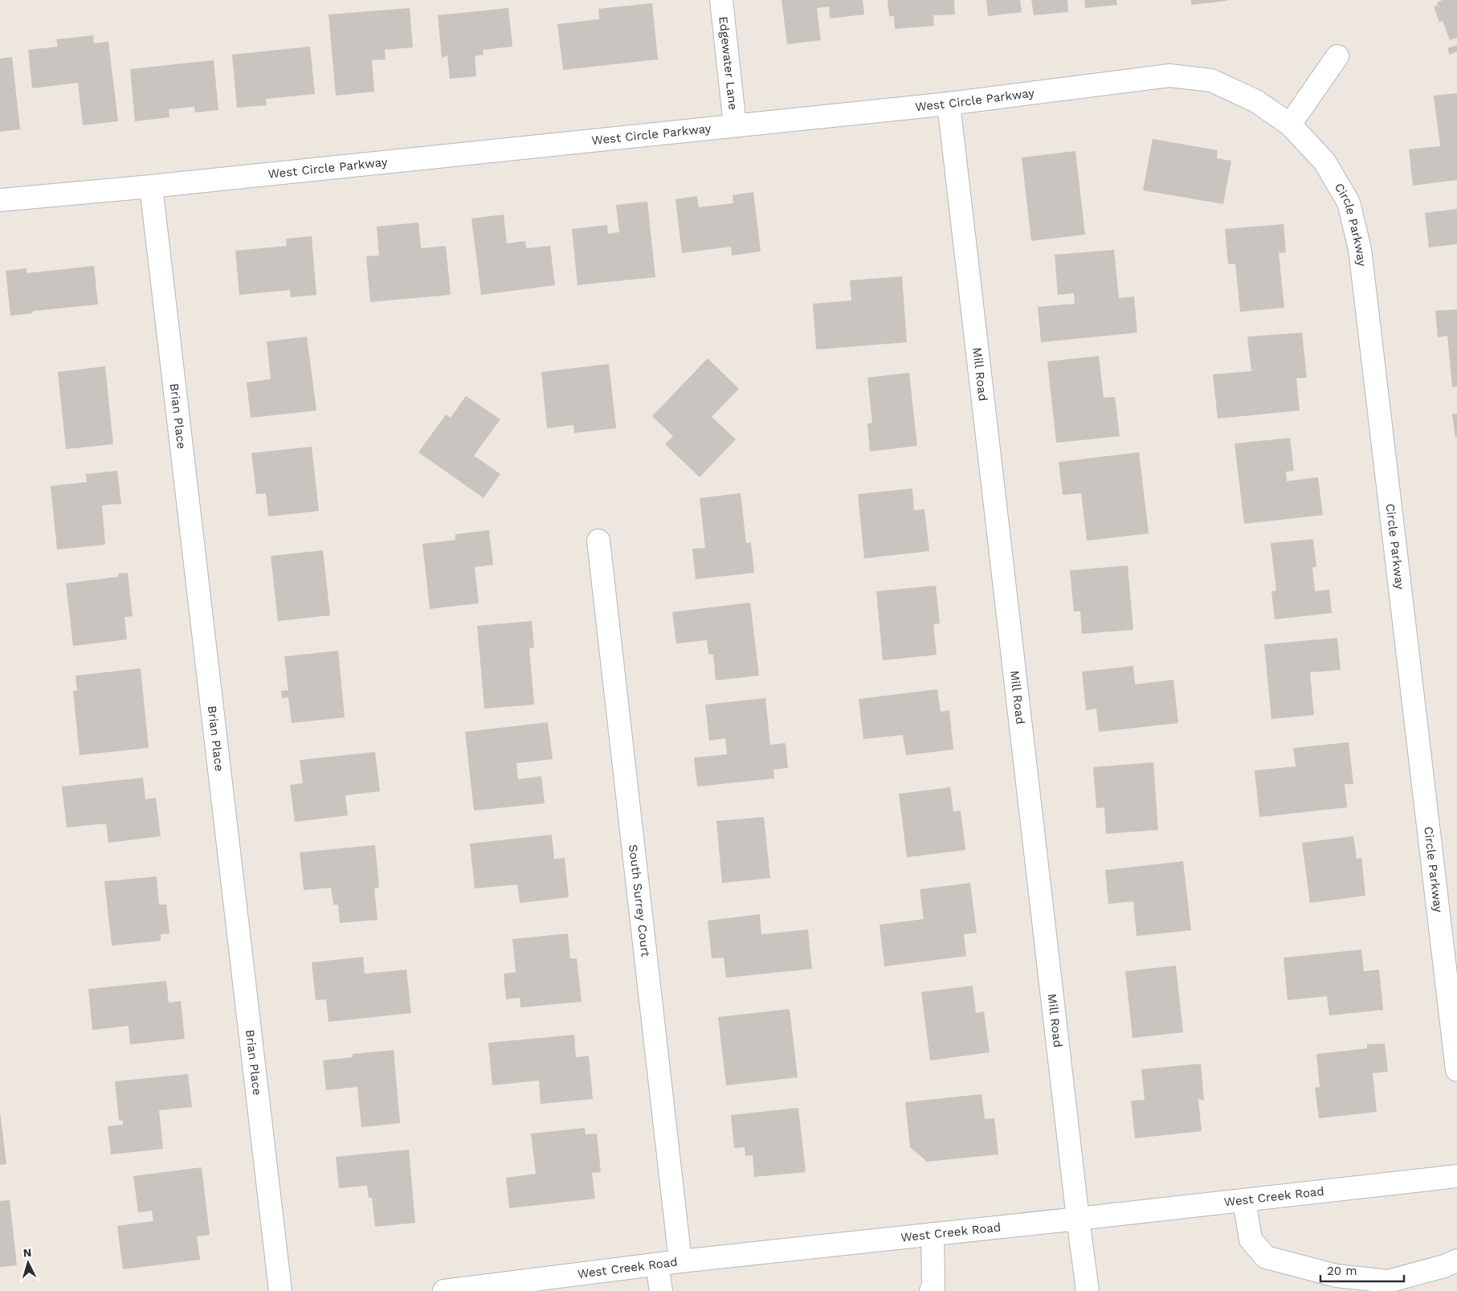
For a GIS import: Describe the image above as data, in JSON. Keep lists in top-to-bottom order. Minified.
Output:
{"streets":{"street":["Edgewater Lane","West Circle Parkway","Circle Parkway","Mill Road","Brian Place","South Surrey Court","West Creek Road"]},"crossings":[["Edgewater Lane","West Circle Parkway"],["West Circle Parkway","Circle Parkway"],["West Circle Parkway","Mill Road"],["West Circle Parkway","Brian Place"],["Mill Road","West Creek Road"],["South Surrey Court","West Creek Road"]],"scale_bar":"20 m","north":"top"}
